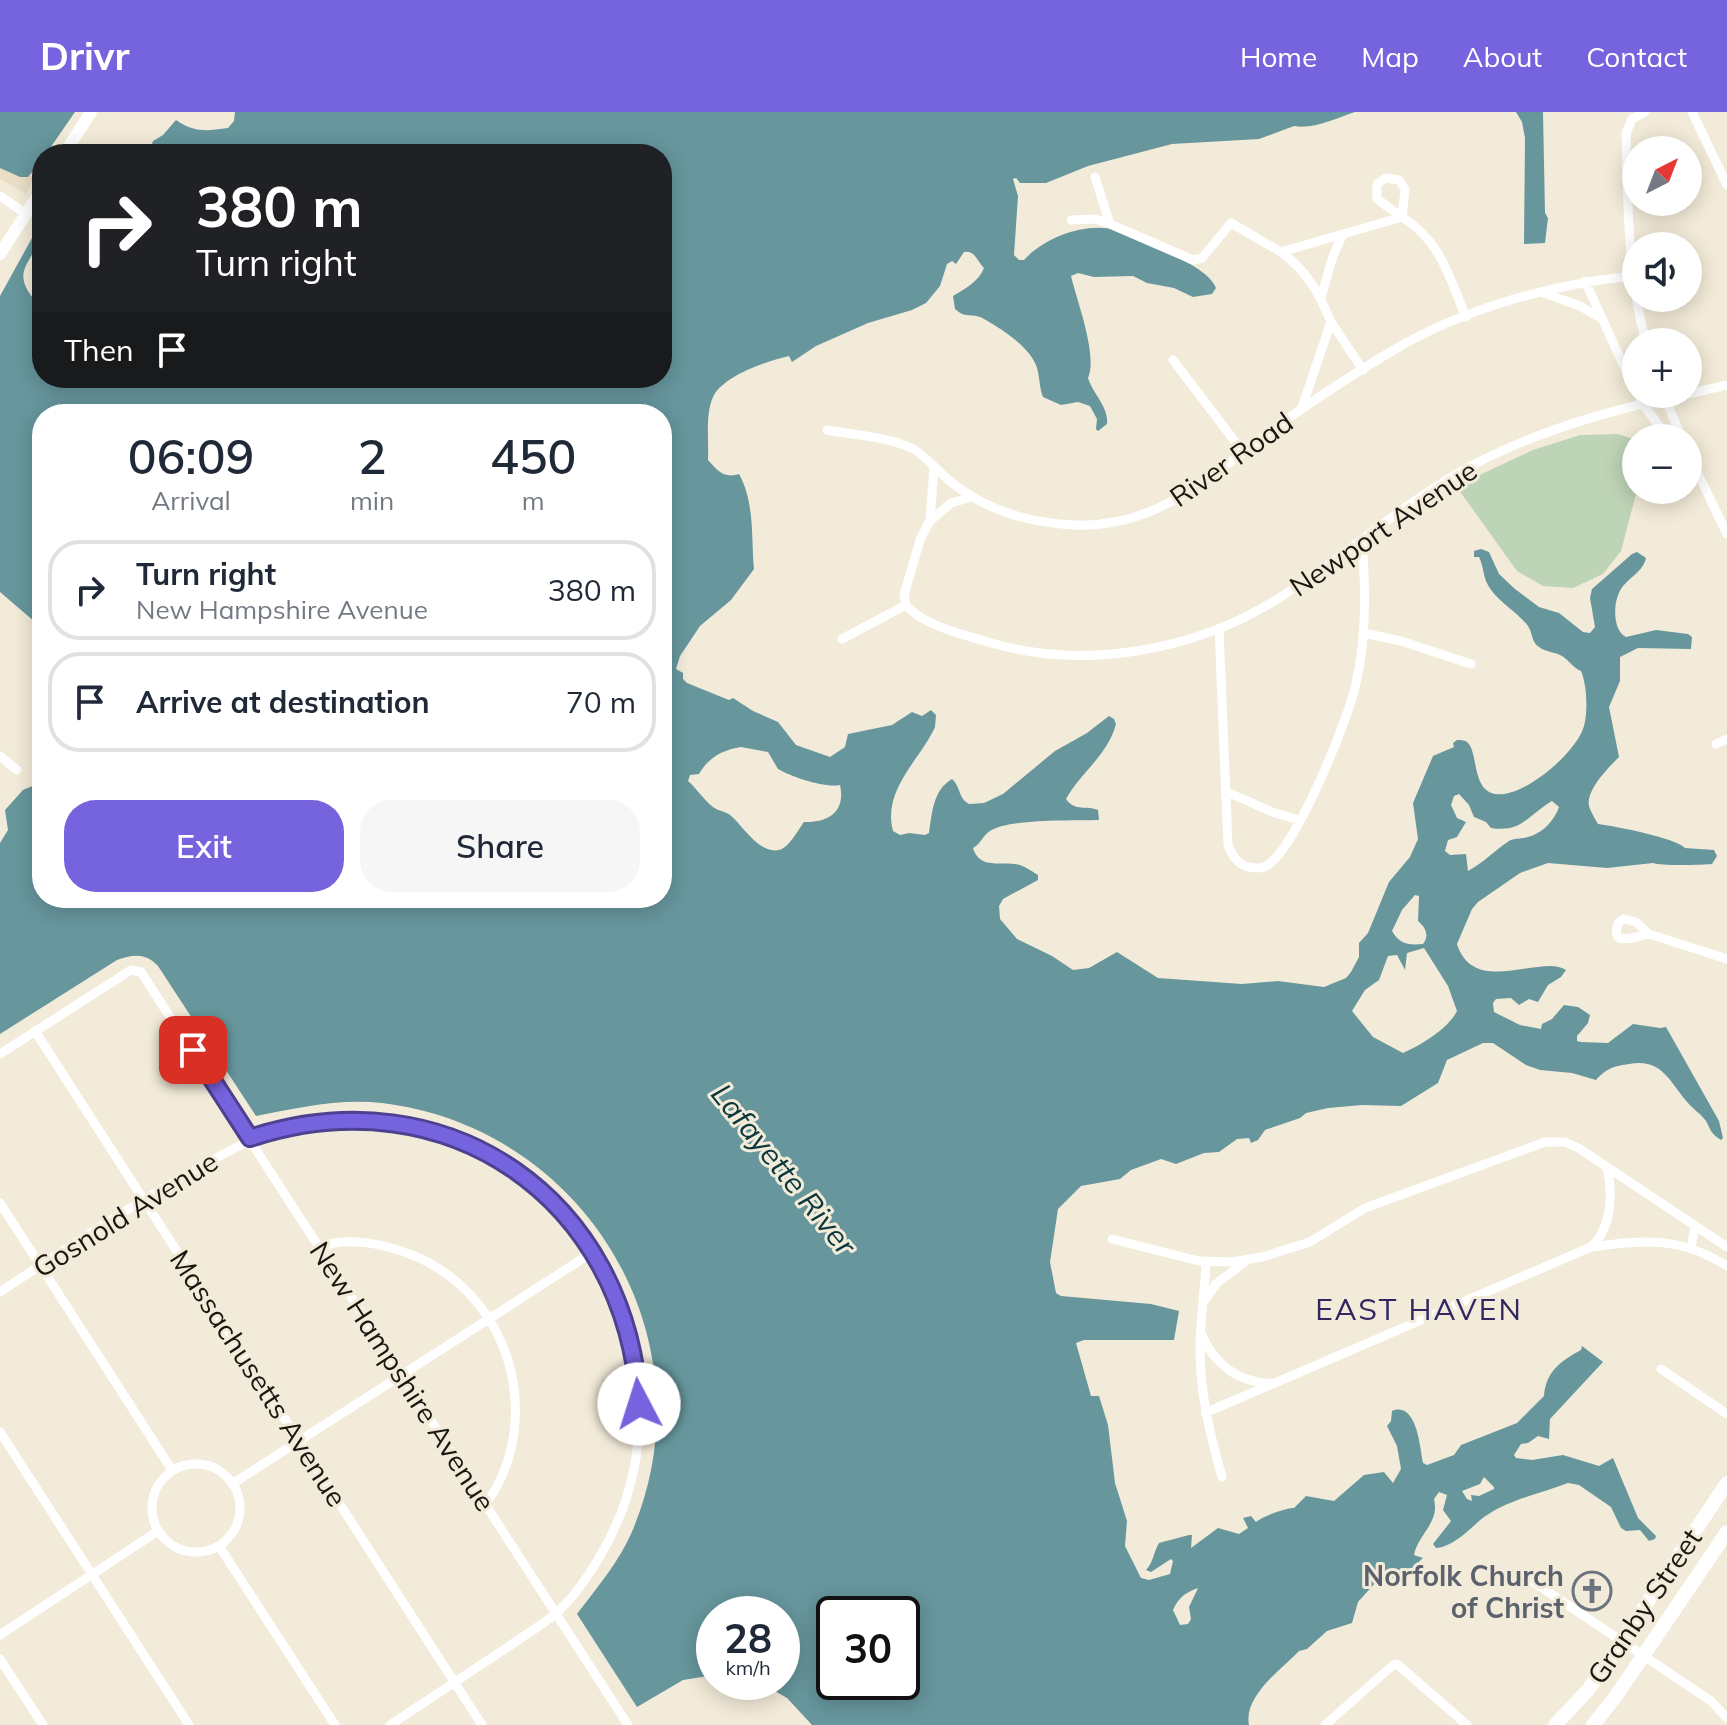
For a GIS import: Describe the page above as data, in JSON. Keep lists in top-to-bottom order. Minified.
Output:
{"streets":{"main road":["Granby Street"],"street":["River Road","Newport Avenue","Gosnold Avenue","New Hampshire Avenue","Massachusetts Avenue"]},"crossings":[["Gosnold Avenue","New Hampshire Avenue"],["Gosnold Avenue","Massachusetts Avenue"],["New Hampshire Avenue","Massachusetts Avenue"]],"districts":["EAST HAVEN"],"water":["Lafayette River"],"places":{"church":["Norfolk Church of Christ"]},"north":"top right","page":{"header":"Drivr","nav":["Home","Map","About","Contact"],"map_buttons":["+","−"],"turn":["380 m","Turn right"],"then":"Then","eta":["06:09","Arrival","2","min","450","m"],"list":[{"name":"Turn right","note":"New Hampshire Avenue","value":"380 m"},{"name":"Arrive at destination","value":"70 m"}],"buttons":["Exit","Share"],"speed":"28 km/h","limit":"30"}}
